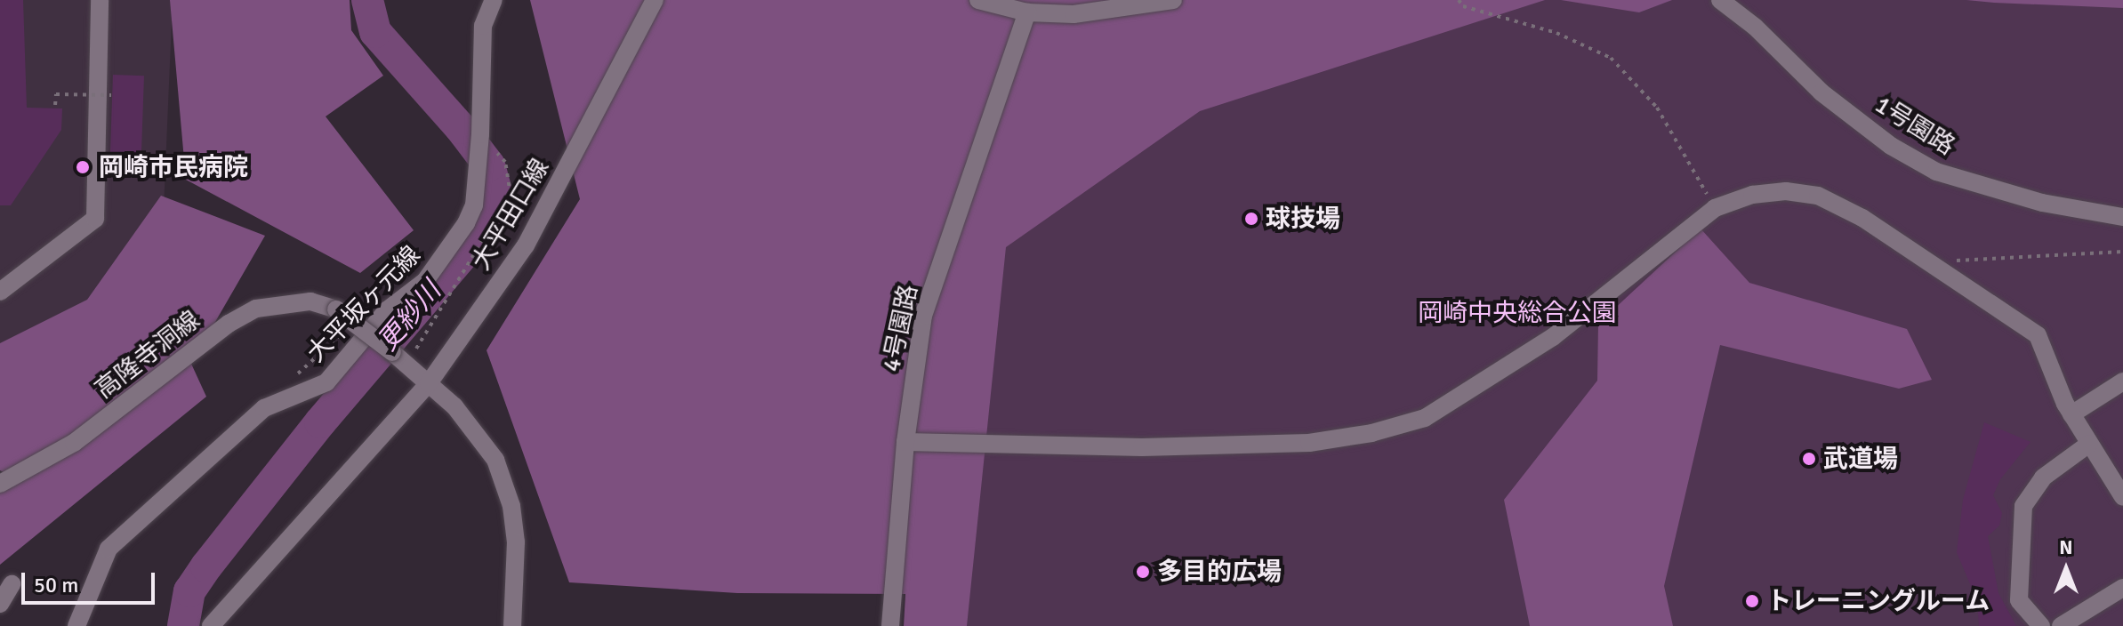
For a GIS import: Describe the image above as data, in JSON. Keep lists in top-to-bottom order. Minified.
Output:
{"streets":{"street":["1号園路","大平田口線","大平坂ヶ元線","4号園路","高隆寺洞線"]},"water":["更紗川"],"parks":["岡崎中央総合公園"],"places":["岡崎市民病院","球技場","武道場","多目的広場","トレーニングルーム"],"scale_bar":"50 m","north":"top"}
